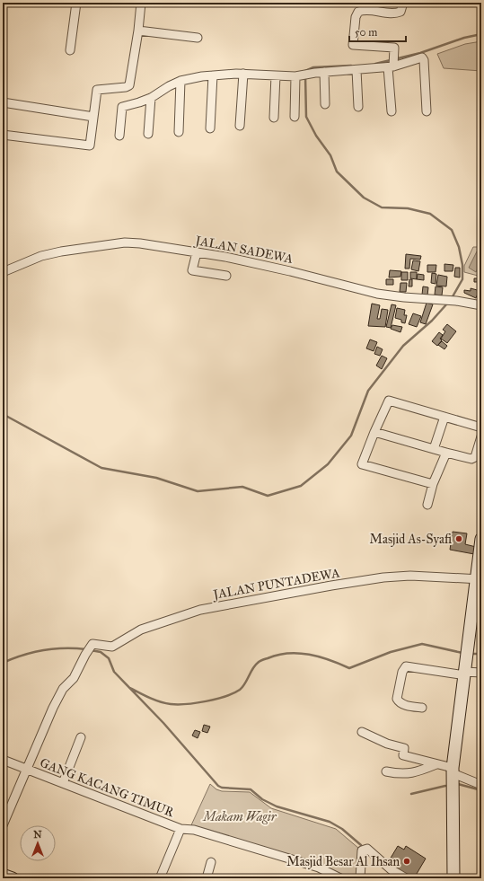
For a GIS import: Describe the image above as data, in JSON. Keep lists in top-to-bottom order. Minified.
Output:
{"streets":{"street":["JALAN SADEWA","JALAN PUNTADEWA","GANG KACANG TIMUR"]},"crossings":[["JALAN PUNTADEWA","GANG KACANG TIMUR"]],"parks":["Makam Wagir"],"places":["Masjid As-Syafi","Masjid Besar Al Ihsan"],"scale_bar":"50 m","north":"top"}
